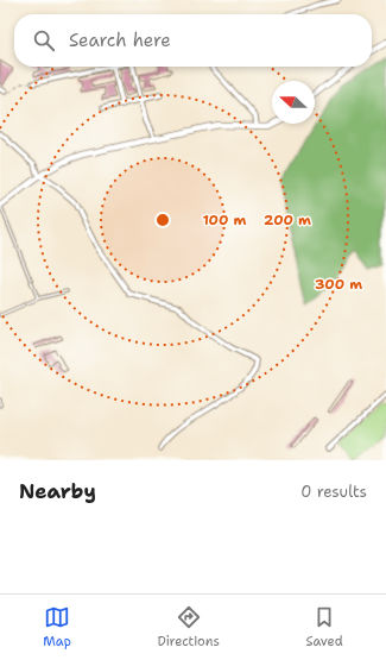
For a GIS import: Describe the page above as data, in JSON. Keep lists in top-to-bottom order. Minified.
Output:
{"north":"left","page":{"search":"Search here","heading":["Nearby","0 results"],"nav":["Map","Directions","Saved"]},"rings":["100 m","200 m","300 m"]}
